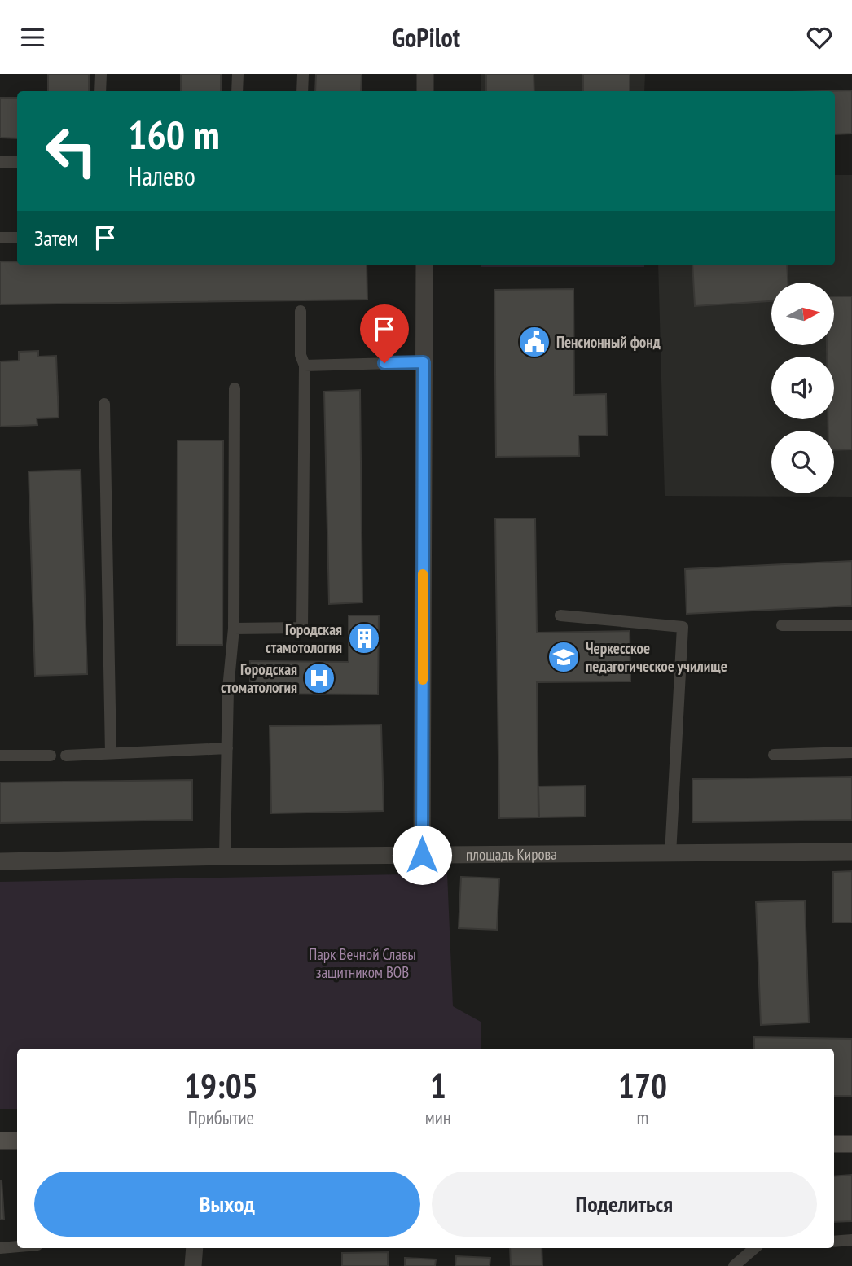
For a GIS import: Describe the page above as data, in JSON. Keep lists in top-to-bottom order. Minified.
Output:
{"streets":{"street":["площадь Кирова"]},"parks":["Парк Вечной Славы защитником ВОВ"],"places":{"public building":["Пенсионный фонд"],"building":["Городская стамотология"],"school or university":["Черкесское педагогическое училище"],"hospital":["Городская стоматология"]},"north":"right","page":{"header":"GoPilot","turn":["160 m","Налево"],"then":"Затем","eta":["19:05","Прибытие","1","мин","170","m"],"buttons":["Выход","Поделиться"]}}
